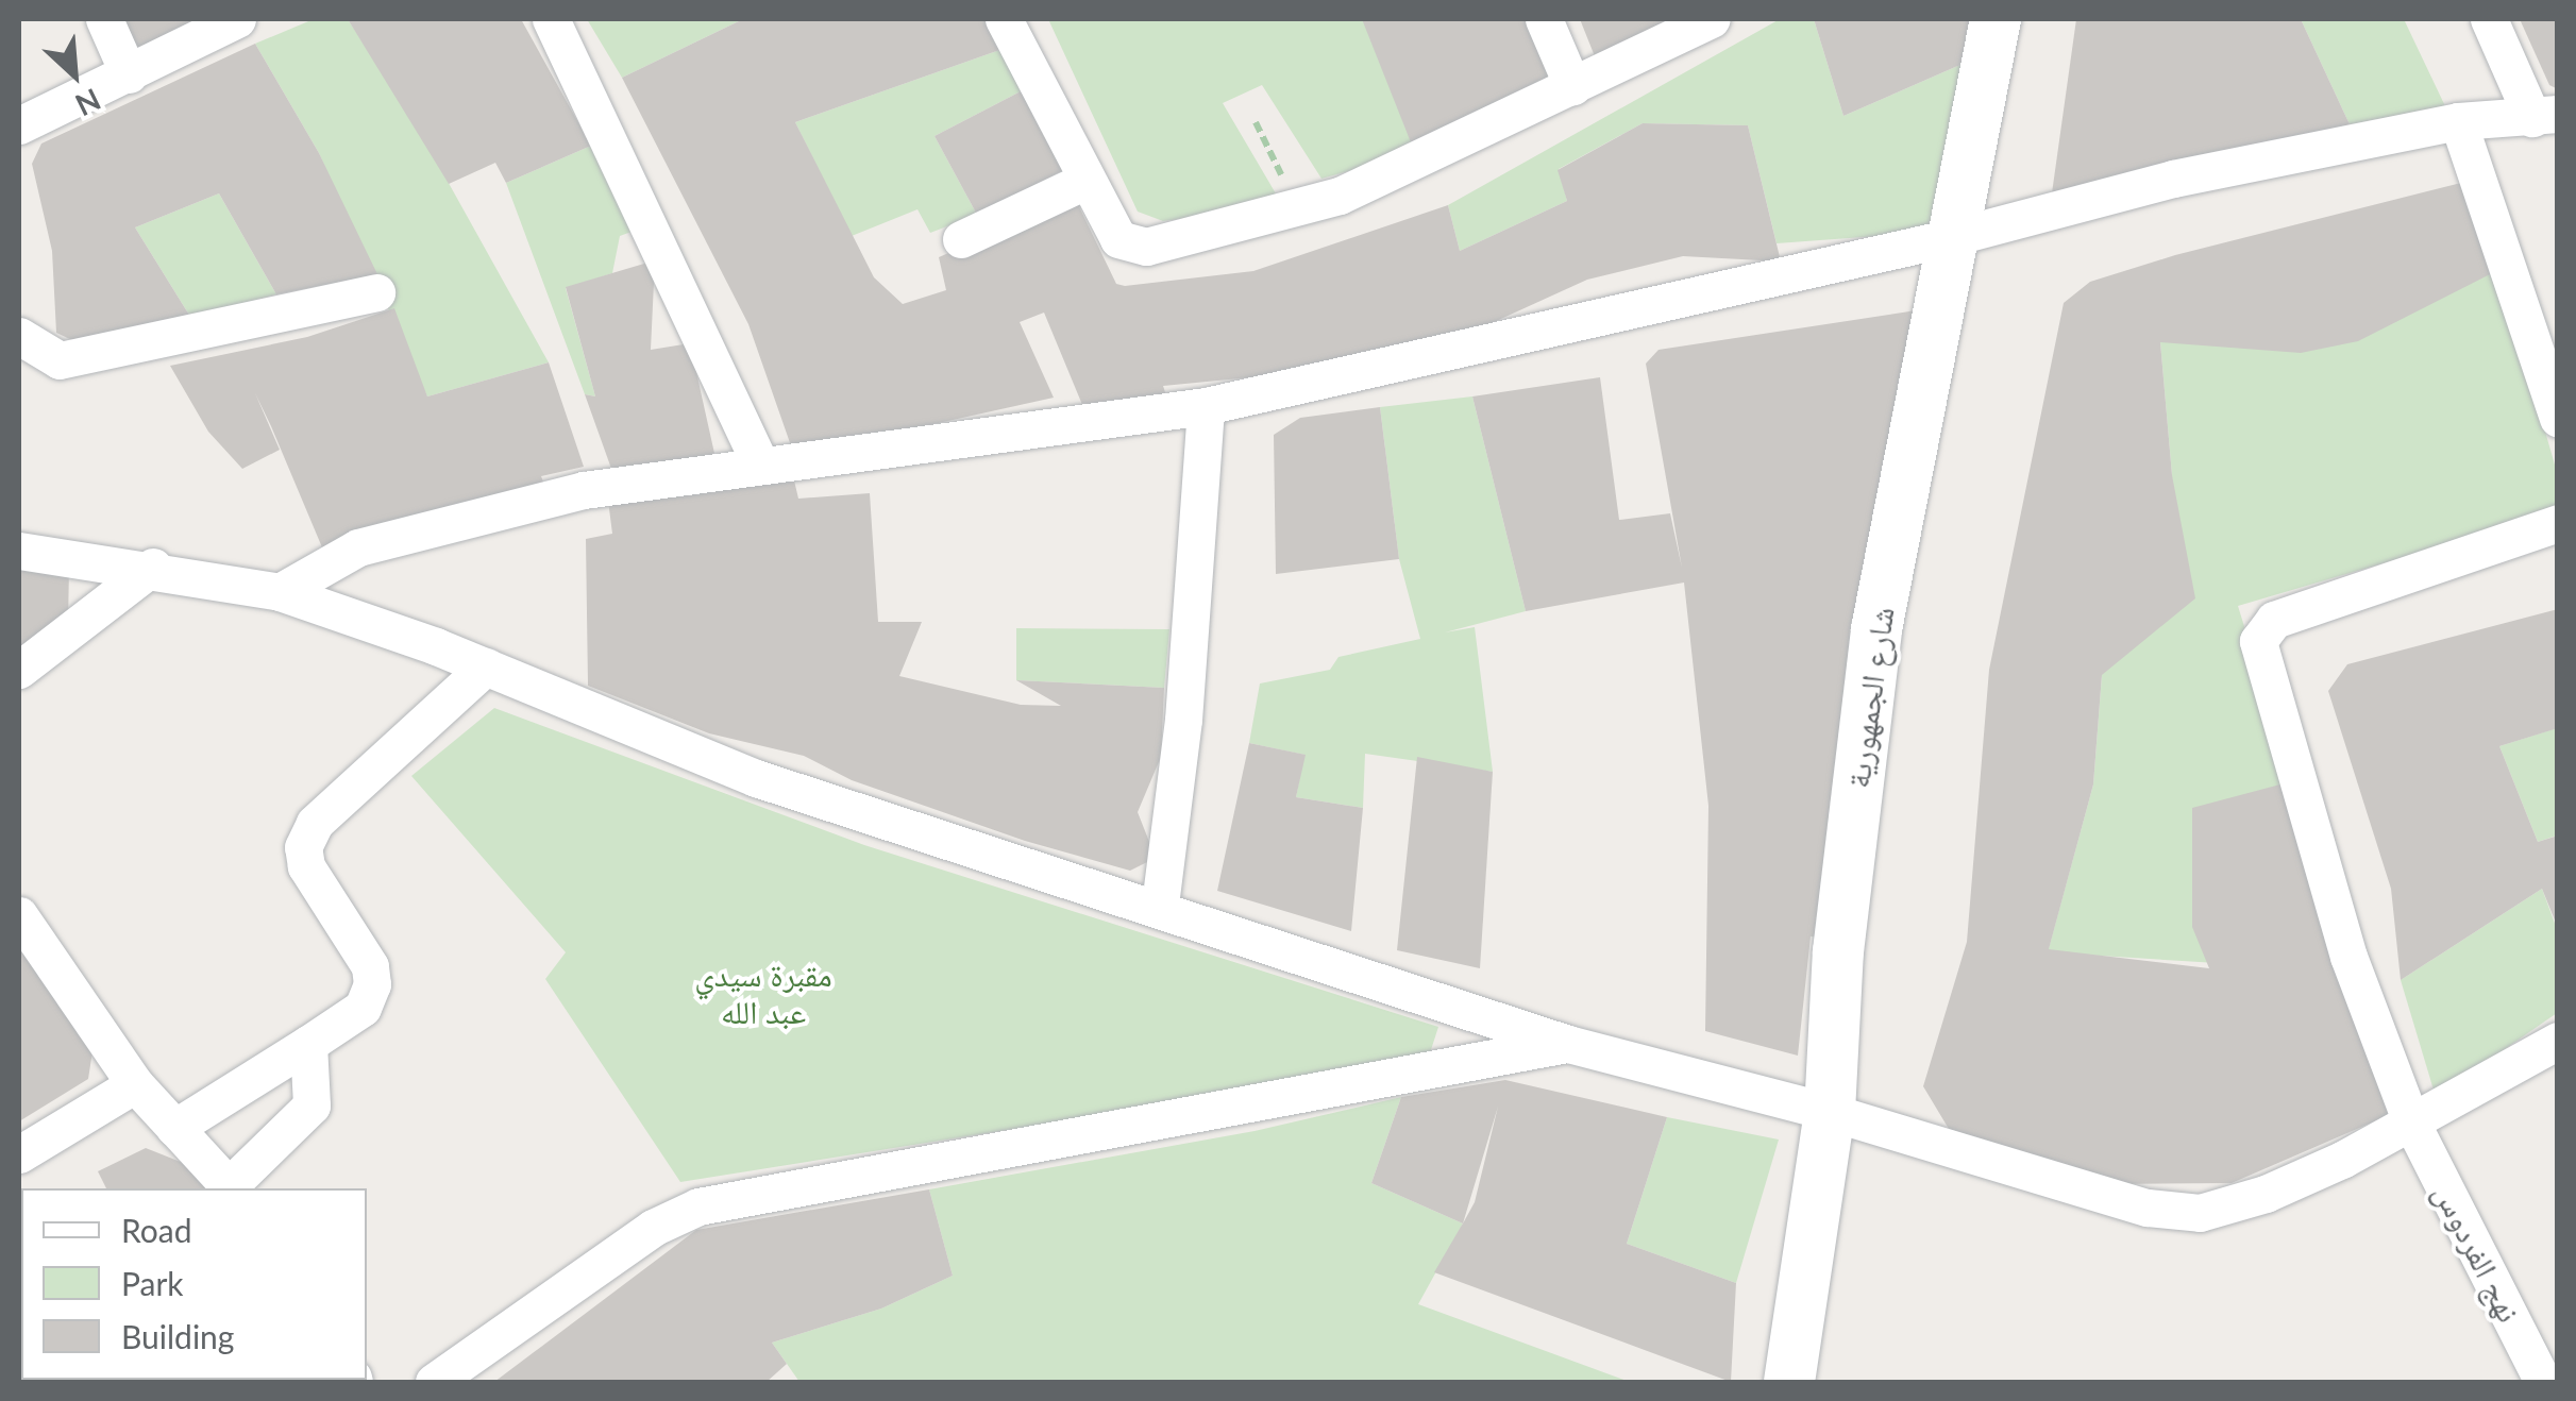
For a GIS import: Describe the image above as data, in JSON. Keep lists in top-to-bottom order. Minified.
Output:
{"streets":{"main road":["شارع الجمهورية"],"street":["نهج الفردوس"]},"parks":["مقبرة سيدي عبد الله"],"legend":["Road","Park","Building"],"north":"bottom right"}
